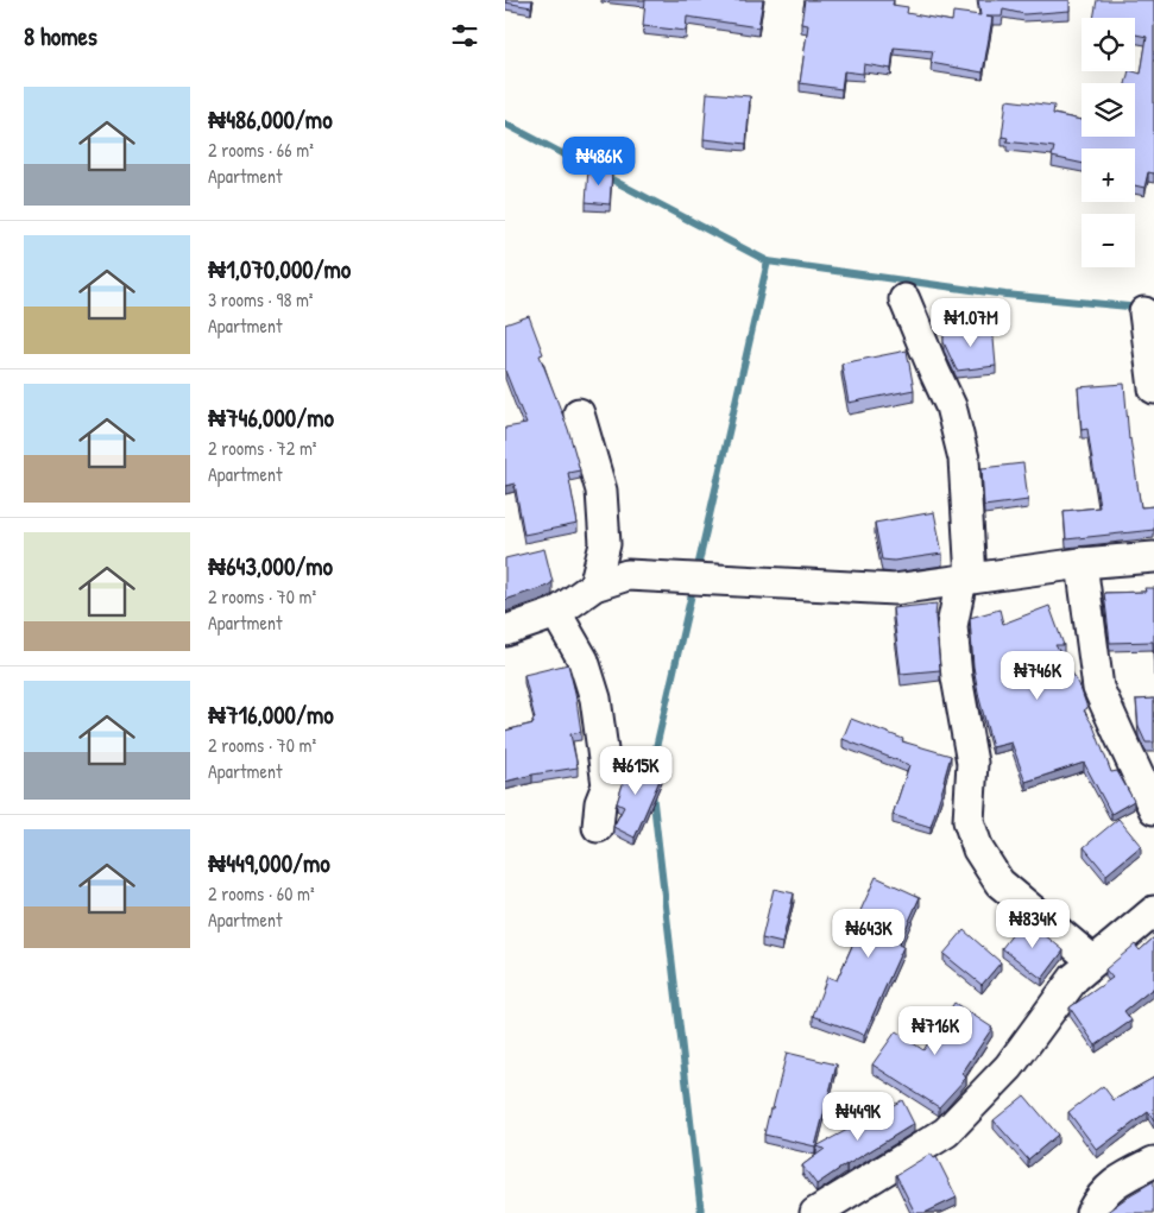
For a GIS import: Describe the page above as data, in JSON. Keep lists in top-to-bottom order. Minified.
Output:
{"page":{"heading":"8 homes","map_buttons":["+","−"],"list":[{"name":"₦486,000/mo","note":"2 rooms · 66 m² · Apartment"},{"name":"₦1,070,000/mo","note":"3 rooms · 98 m² · Apartment"},{"name":"₦746,000/mo","note":"2 rooms · 72 m² · Apartment"},{"name":"₦643,000/mo","note":"2 rooms · 70 m² · Apartment"},{"name":"₦716,000/mo","note":"2 rooms · 70 m² · Apartment"},{"name":"₦449,000/mo","note":"2 rooms · 60 m² · Apartment"}],"price":["₦486K","₦1.07M","₦746K","₦615K","₦834K","₦643K","₦716K","₦449K"]}}
